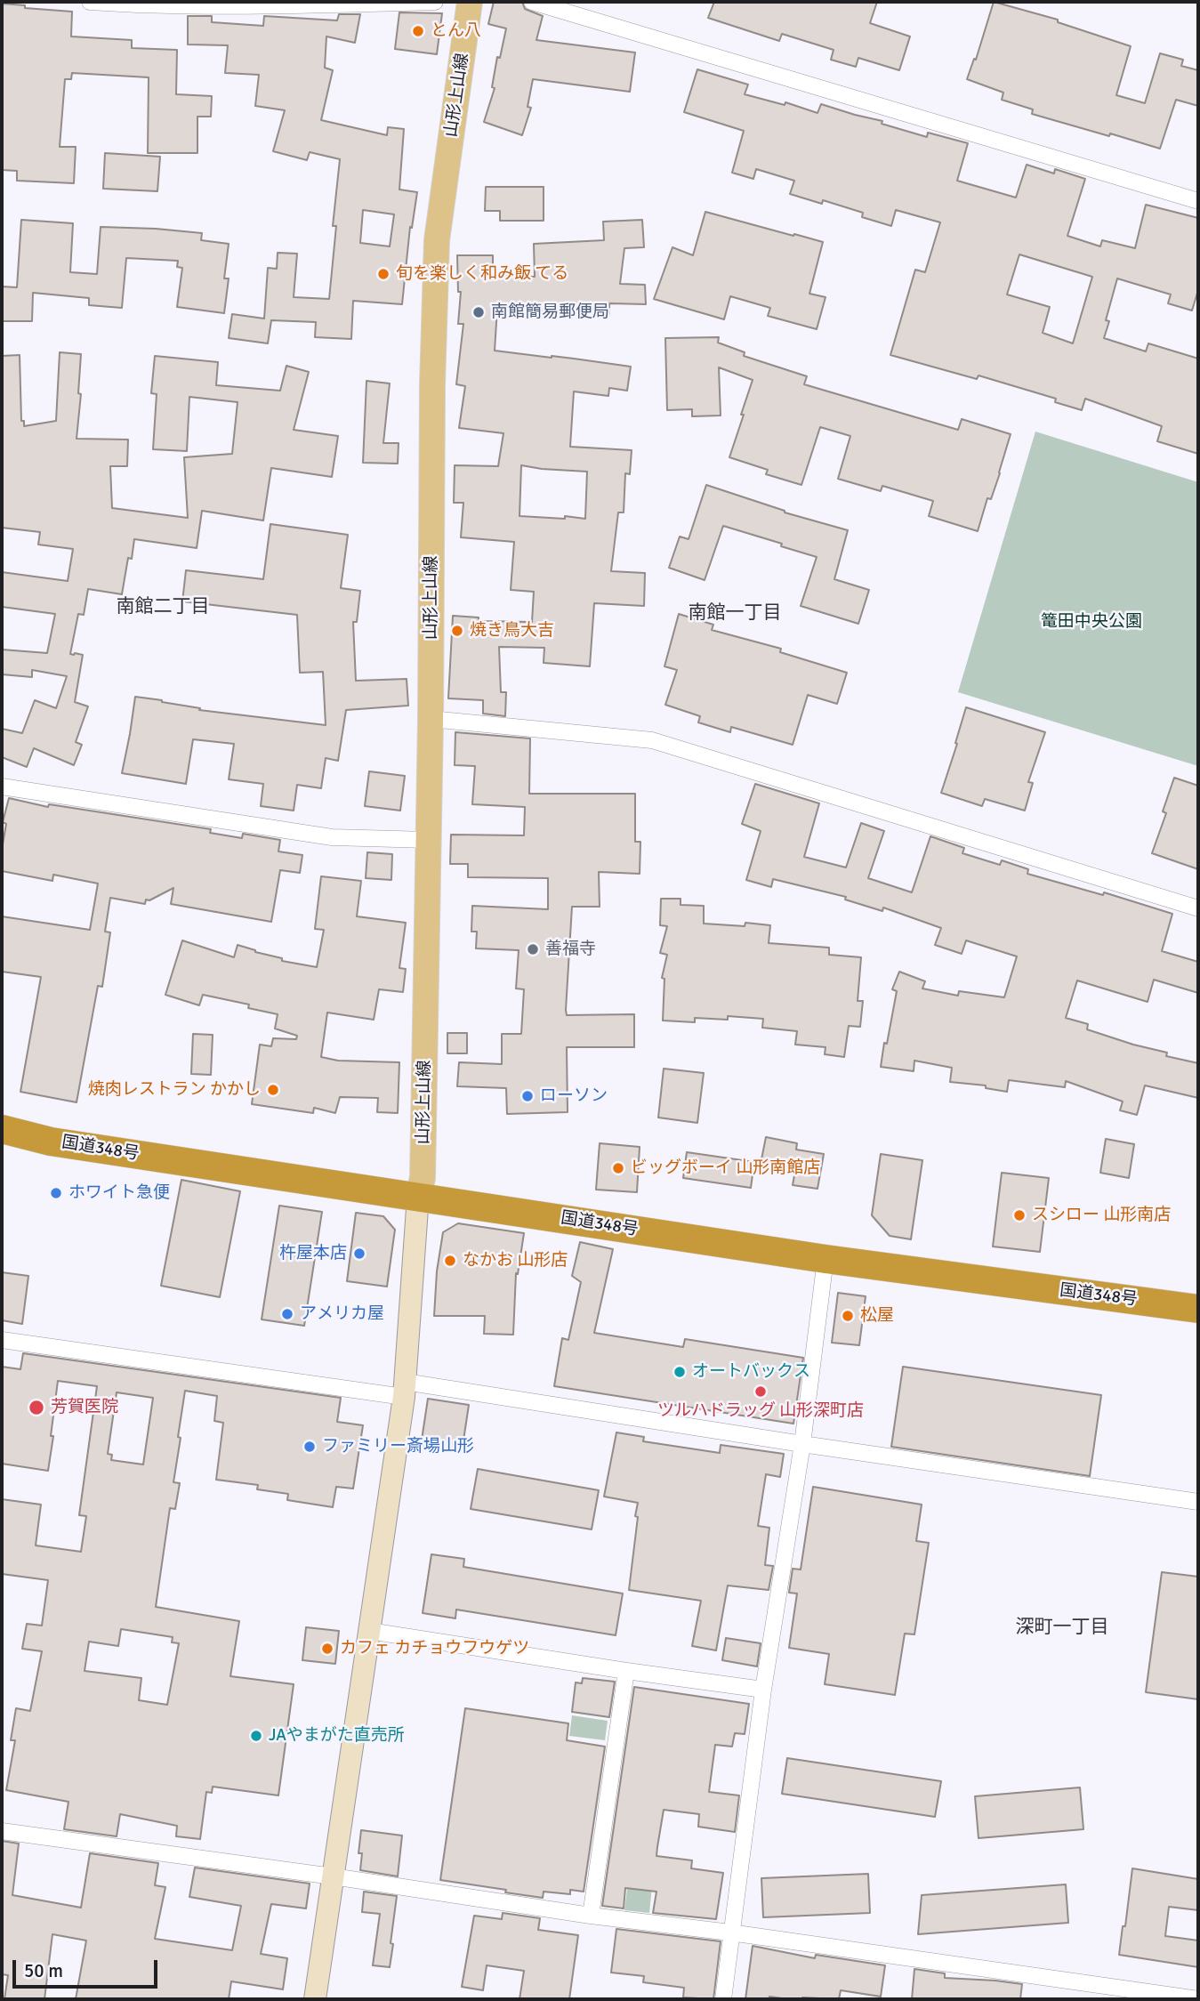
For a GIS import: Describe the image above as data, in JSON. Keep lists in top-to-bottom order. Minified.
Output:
{"streets":{"highway":["国道348号"],"main road":["山形上山線"]},"crossings":[["山形上山線","国道348号"]],"districts":["南館二丁目","南館一丁目","深町一丁目"],"parks":["篭田中央公園"],"places":["とん八","旬を楽しく和み飯 てる","南館簡易郵便局","焼き鳥大吉","善福寺","焼肉レストラン かかし","ローソン","ビッグボーイ 山形南館店","ホワイト急便","スシロー 山形南店","杵屋本店","なかお 山形店","アメリカ屋","松屋","オートバックス","ツルハドラッグ 山形深町店","芳賀医院","ファミリー斎場山形","カフェ カチョウフウゲツ","JAやまがた直売所"],"scale_bar":"50 m"}
